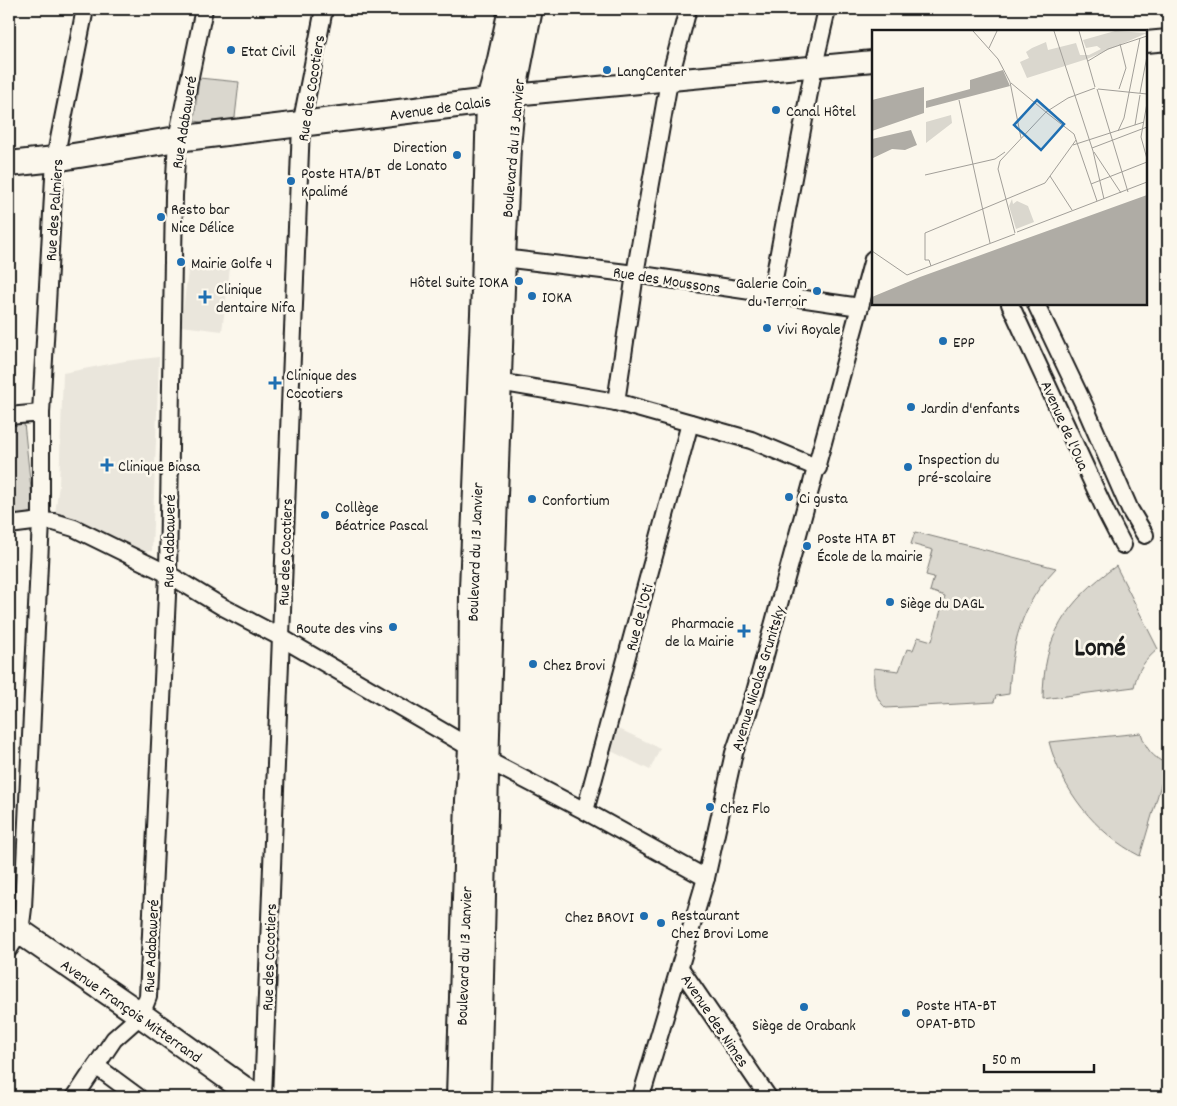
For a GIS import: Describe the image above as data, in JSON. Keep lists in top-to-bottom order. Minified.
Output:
{"streets":{"highway":["Avenue de Calais","Boulevard du 13 Janvier","Avenue François Mitterrand"],"street":["Rue des Cocotiers","Rue Adabaweré","Rue des Palmiers","Rue des Moussons","Avenue de l'Oua","Rue de l'Oti","Avenue Nicolas Grunitsky","Avenue des Nimes"]},"crossings":[["Rue des Cocotiers","Avenue de Calais"],["Avenue de Calais","Rue Adabaweré"],["Avenue de Calais","Boulevard du 13 Janvier"],["Avenue de Calais","Rue des Palmiers"],["Rue Adabaweré","Avenue François Mitterrand"],["Boulevard du 13 Janvier","Rue des Moussons"],["Rue des Palmiers","Avenue François Mitterrand"],["Rue des Moussons","Avenue Nicolas Grunitsky"],["Avenue Nicolas Grunitsky","Avenue des Nimes"]],"districts":["Lomé"],"places":{"other":["Etat Civil","LangCenter","Canal Hôtel","Direction de Lonato","Poste HTA/BT Kpalimé","Resto bar Nice Délice","Mairie Golfe 4","Hôtel Suite IOKA","Galerie Coin du Terroir","IOKA","Vivi Royale","EPP","Jardin d'enfants","Inspection du pré-scolaire","Ci gusta","Confortium","Collège Béatrice Pascal","Poste HTA BT École de la mairie","Siège du DAGL","Route des vins","Chez Brovi","Chez Flo","Chez BROVI","Restaurant Chez Brovi Lome","Siège de Orabank","Poste HTA-BT OPAT-BTD"],"health":["Clinique dentaire Nifa","Clinique des Cocotiers","Clinique Biasa","Pharmacie de la Mairie"]},"scale_bar":"50 m"}
